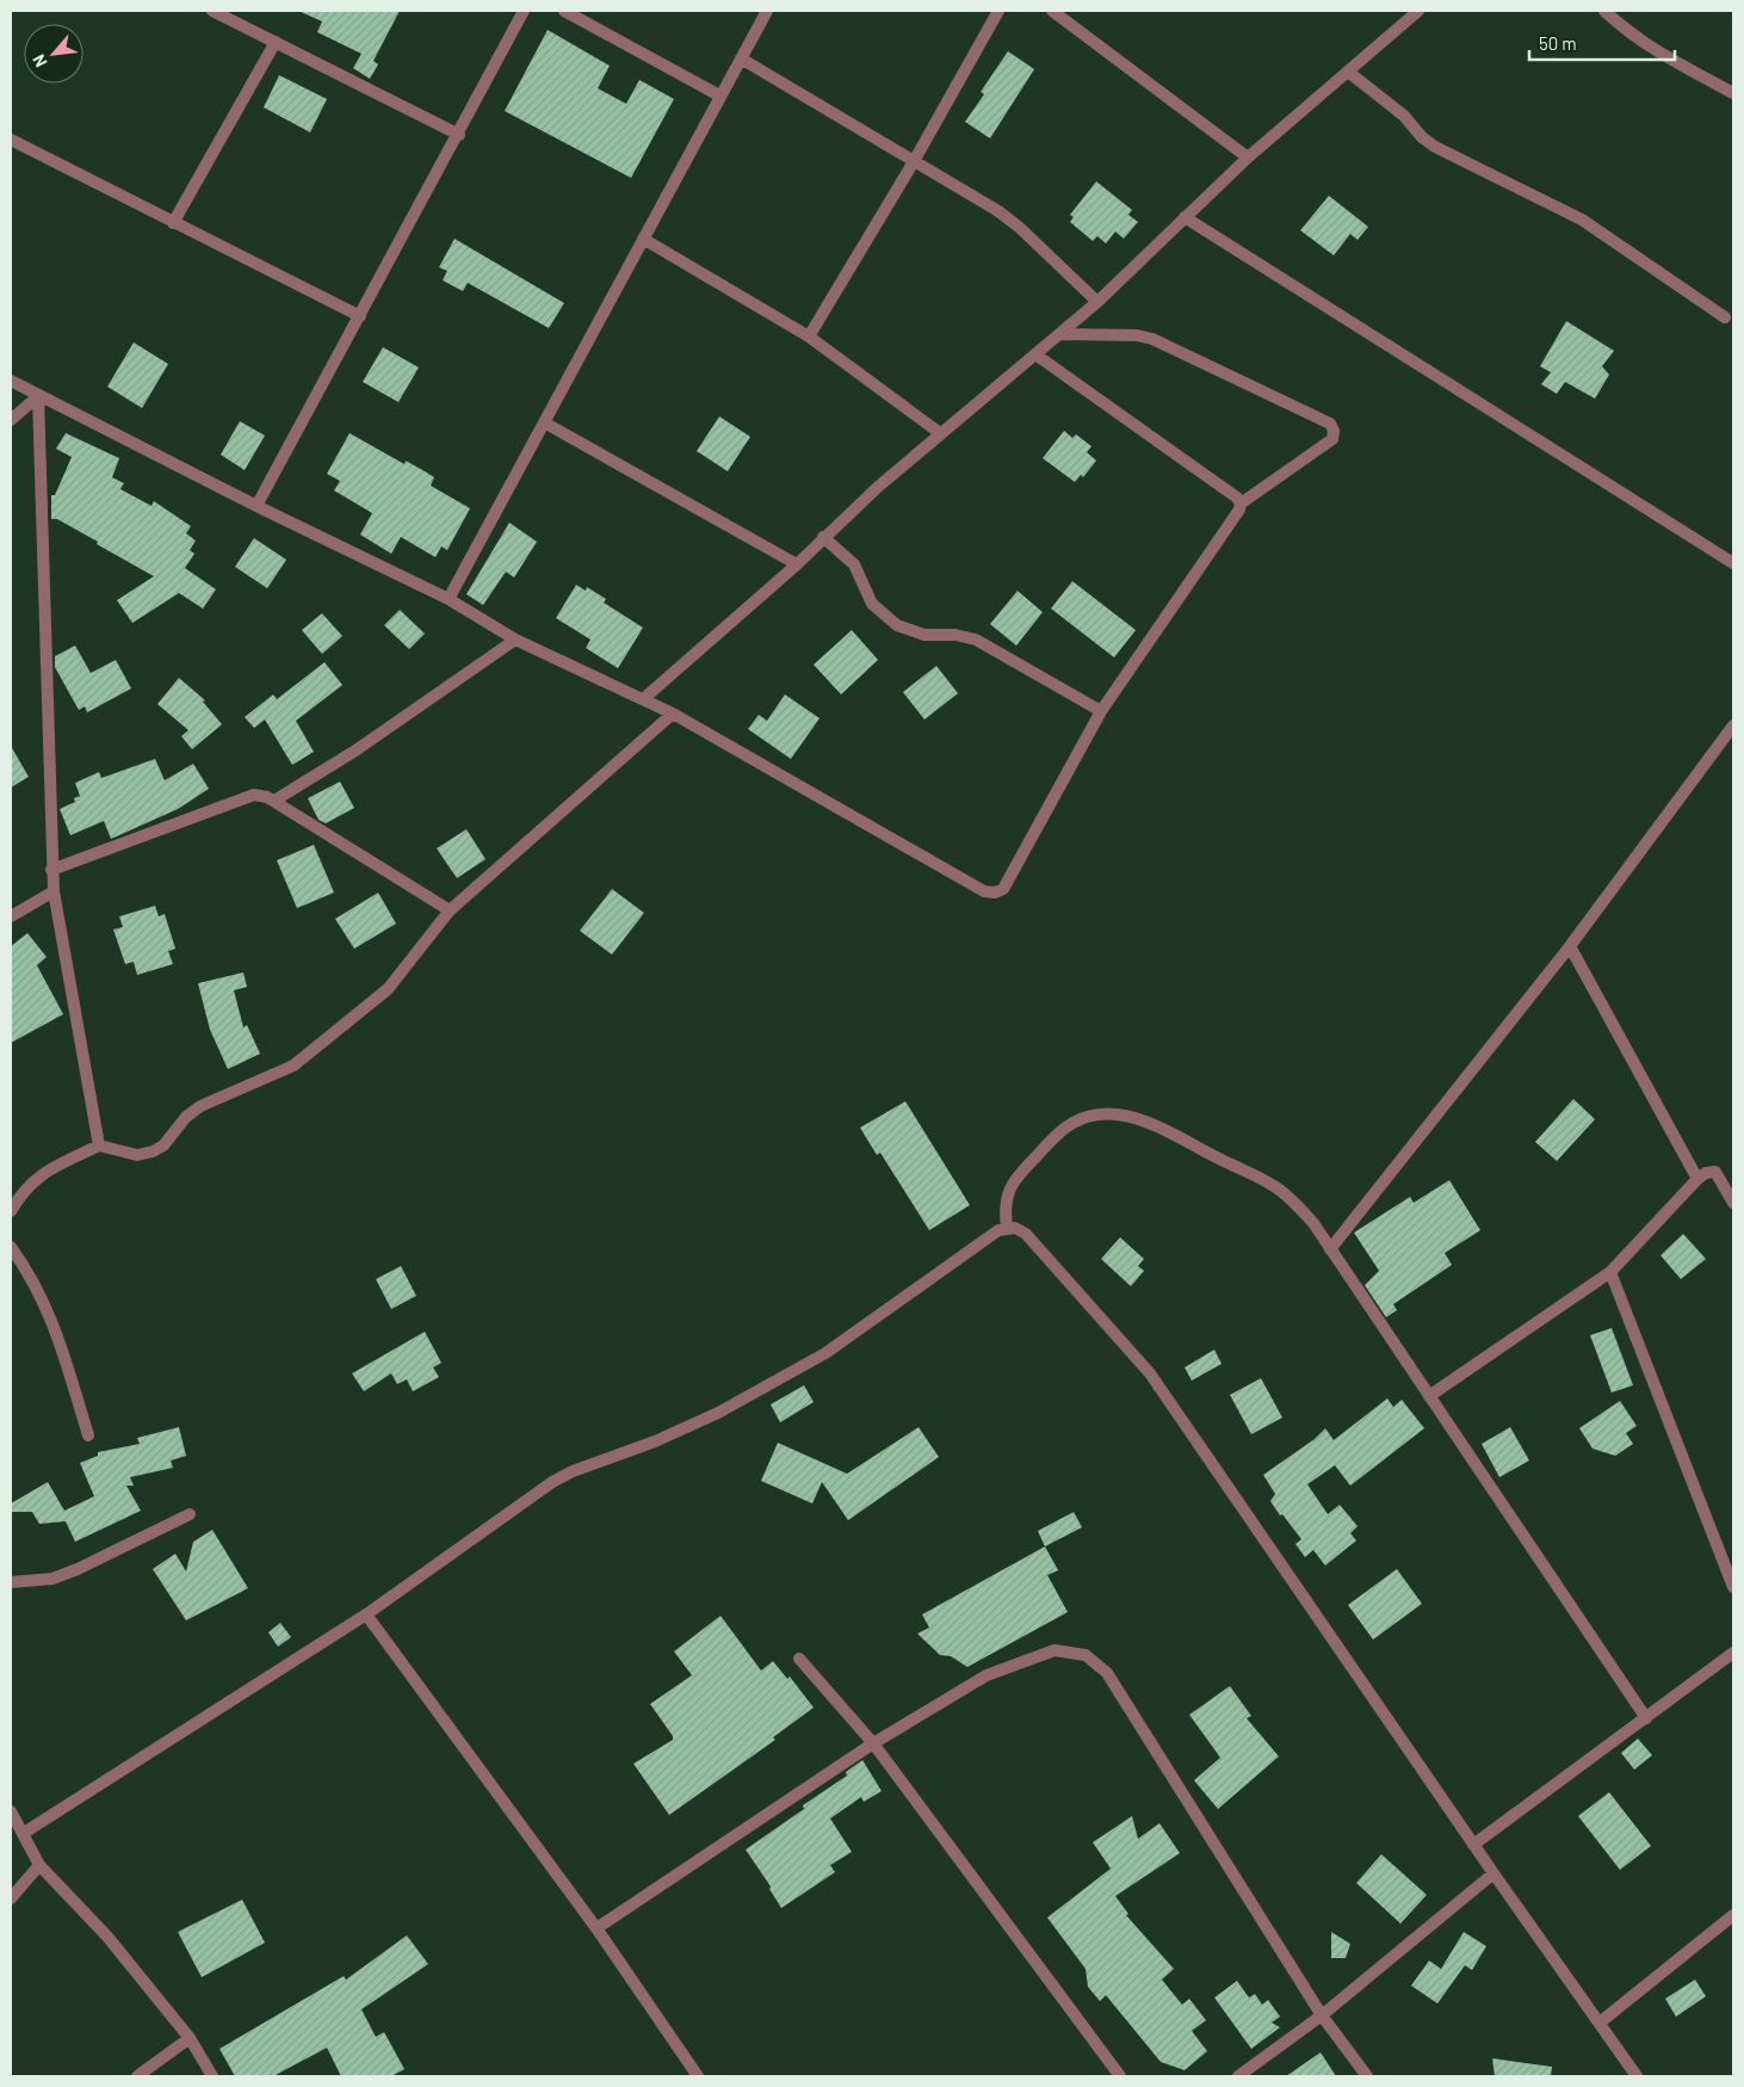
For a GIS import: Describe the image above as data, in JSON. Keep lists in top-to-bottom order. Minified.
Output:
{"scale_bar":"50 m","north":"bottom left"}
